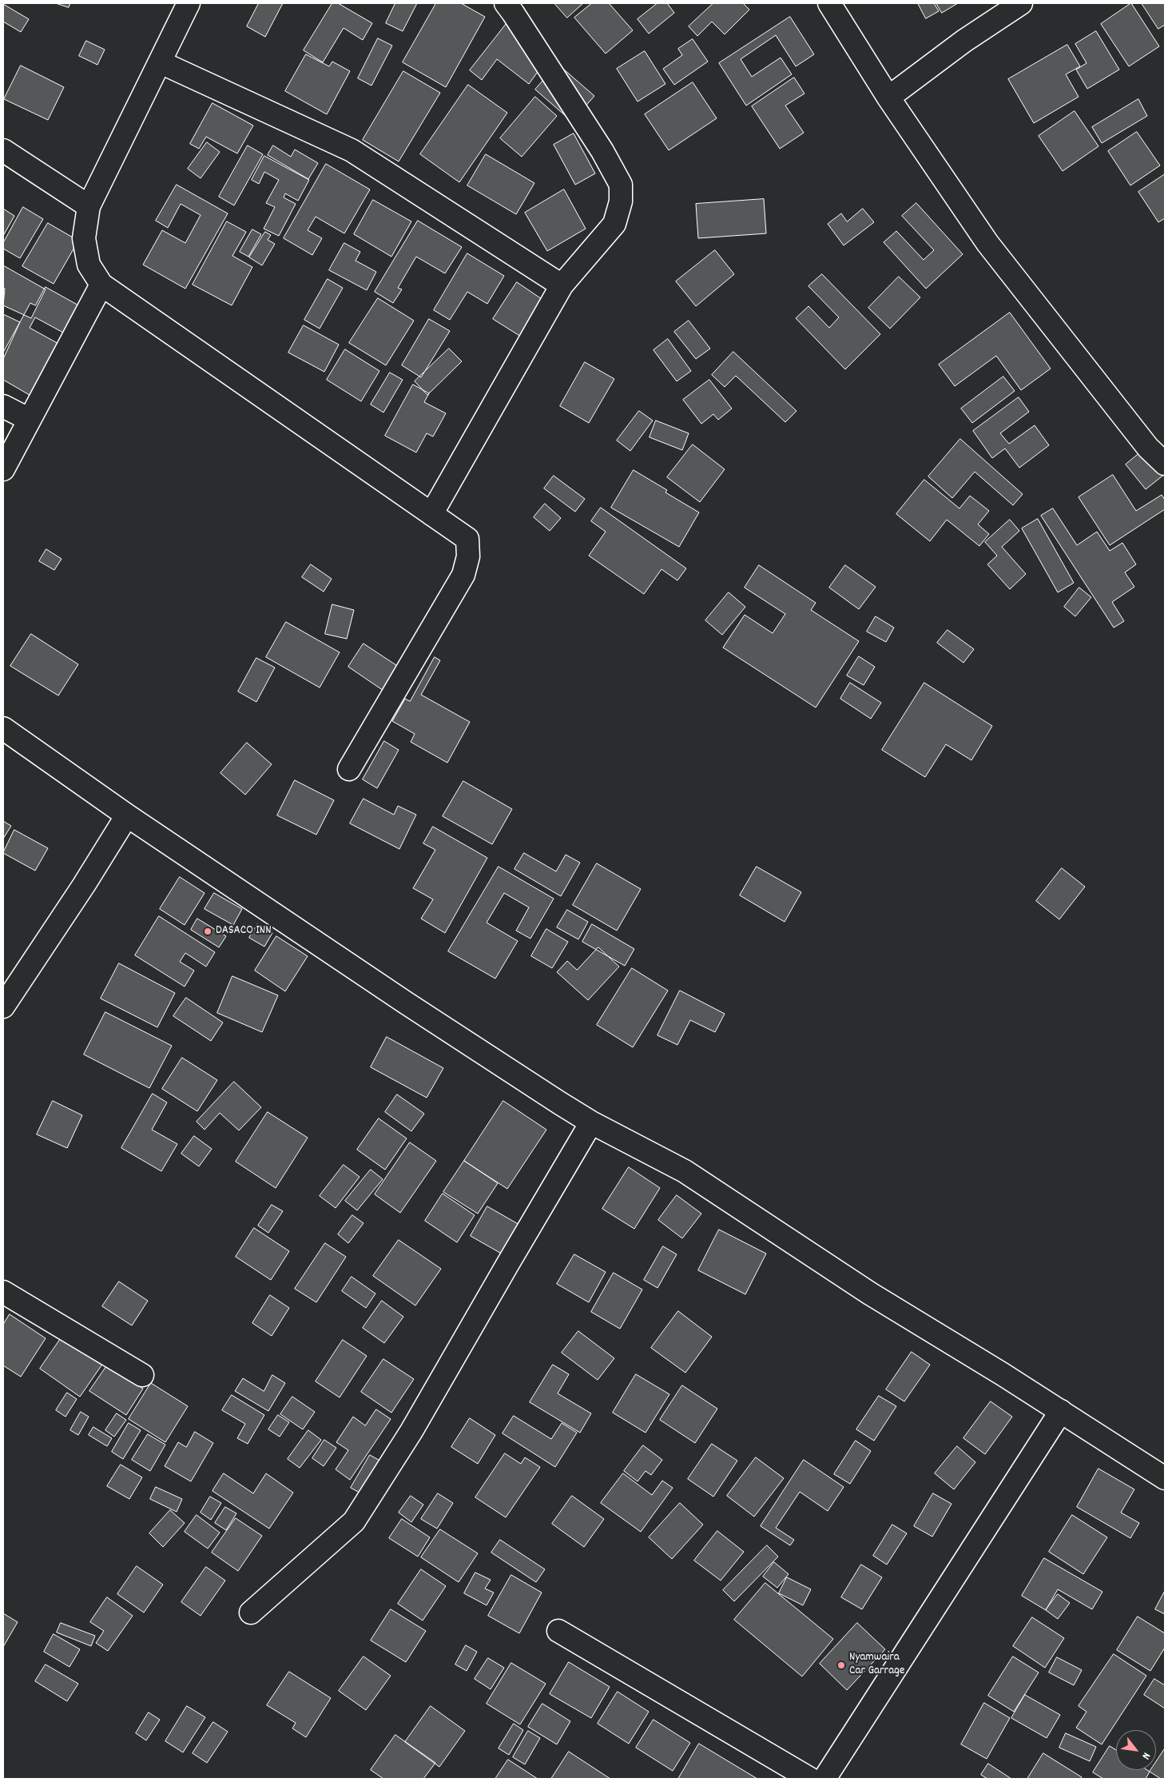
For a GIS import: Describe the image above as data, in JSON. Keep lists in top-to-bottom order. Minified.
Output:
{"places":["DASACO INN","Nyamwaira Car Garrage"],"north":"bottom right"}
